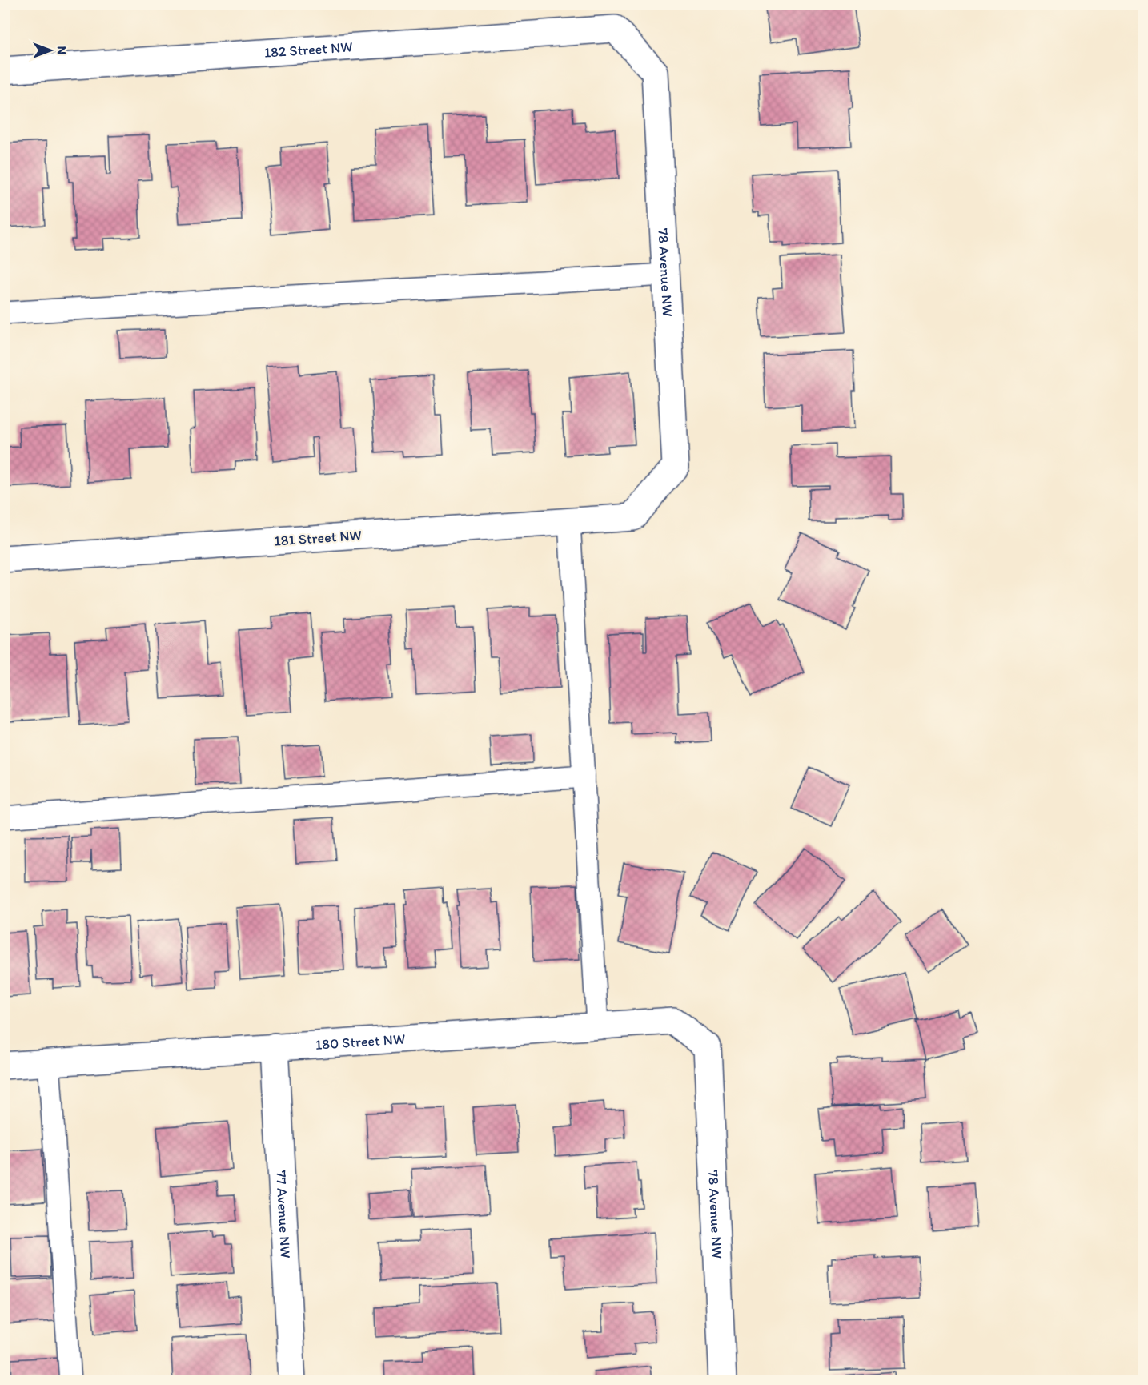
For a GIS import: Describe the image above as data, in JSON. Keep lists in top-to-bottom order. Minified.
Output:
{"streets":{"street":["182 Street NW","78 Avenue NW","181 Street NW","180 Street NW","77 Avenue NW"]},"crossings":[["182 Street NW","78 Avenue NW"],["78 Avenue NW","181 Street NW"],["78 Avenue NW","180 Street NW"],["180 Street NW","77 Avenue NW"]],"north":"right"}
